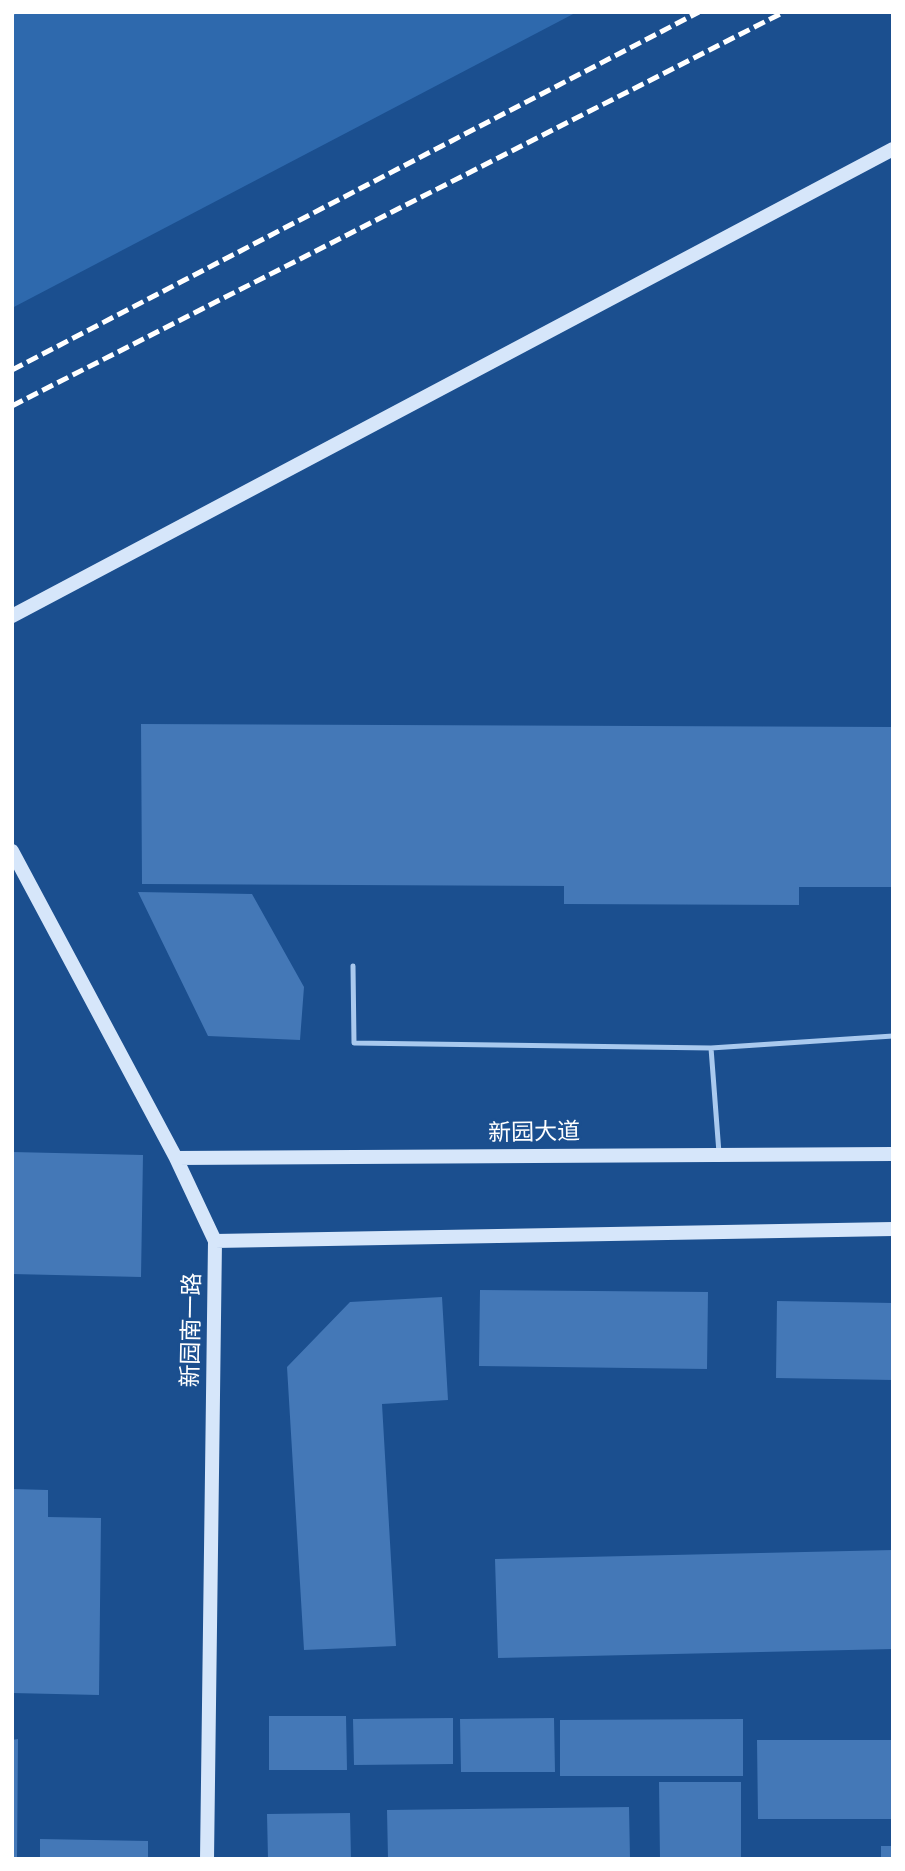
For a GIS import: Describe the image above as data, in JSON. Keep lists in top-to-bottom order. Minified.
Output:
{"streets":{"street":["新园大道","新园南一路"]},"crossings":[["新园大道","新园南一路"]]}
